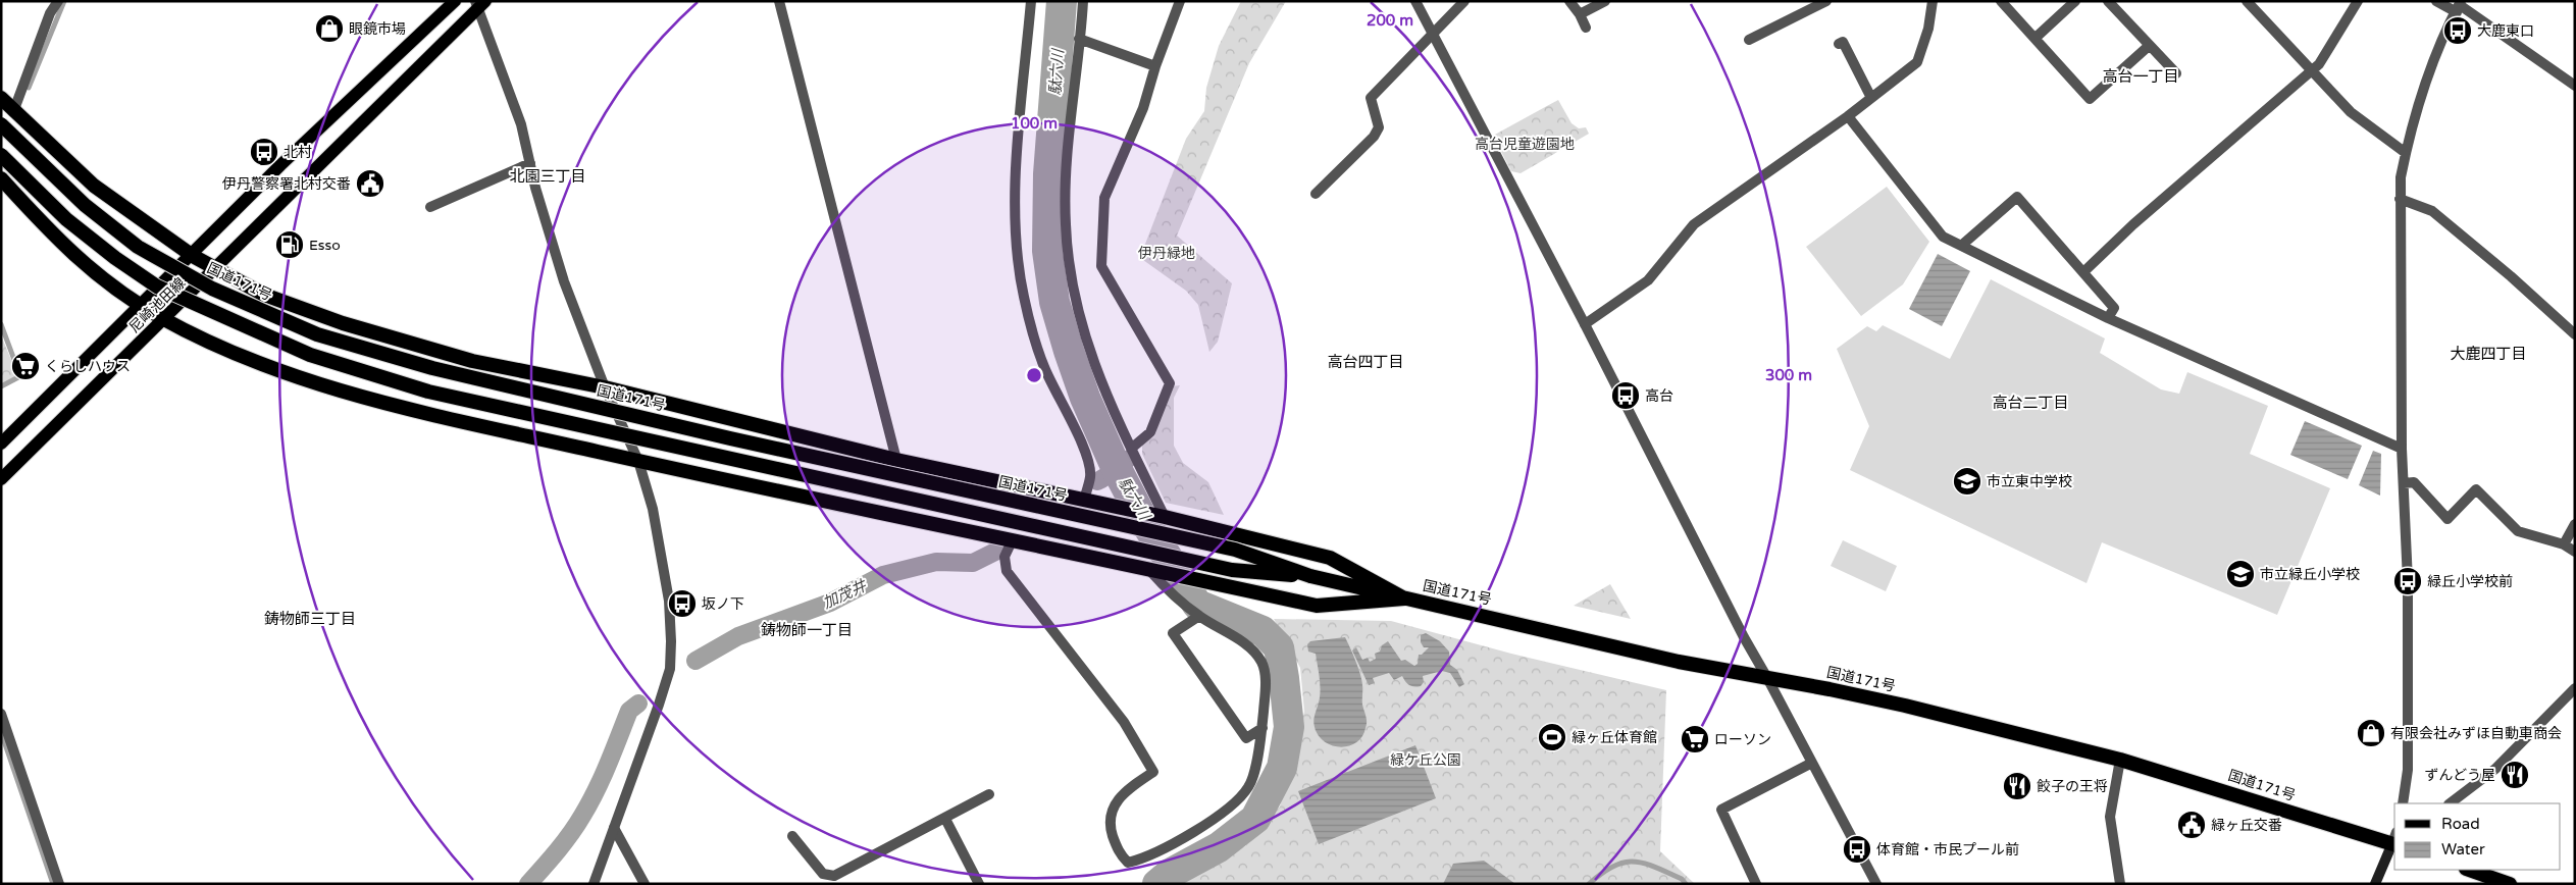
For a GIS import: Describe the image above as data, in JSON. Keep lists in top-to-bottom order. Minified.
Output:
{"streets":{"highway":["国道171号"],"main road":["尼崎池田線"]},"districts":["高台一丁目","北園三丁目","大鹿四丁目","高台四丁目","高台二丁目","鋳物師三丁目","鋳物師一丁目"],"water":["駄六川","加茂井"],"parks":["高台児童遊園地","伊丹緑地","緑ケ丘公園"],"places":{"shop":["眼鏡市場","有限会社みずほ自動車商会"],"bus stop":["大鹿東口","北村","高台","緑丘小学校前","坂ノ下","体育館・市民プール前"],"public building":["伊丹警察署北村交番","緑ヶ丘交番"],"fuel station":["Esso"],"supermarket":["くらしハウス","ローソン"],"school or university":["市立東中学校","市立緑丘小学校"],"sports":["緑ヶ丘体育館"],"restaurant":["ずんどう屋","餃子の王将"]},"legend":["Road","Water"],"rings":["200 m","100 m","300 m"]}
